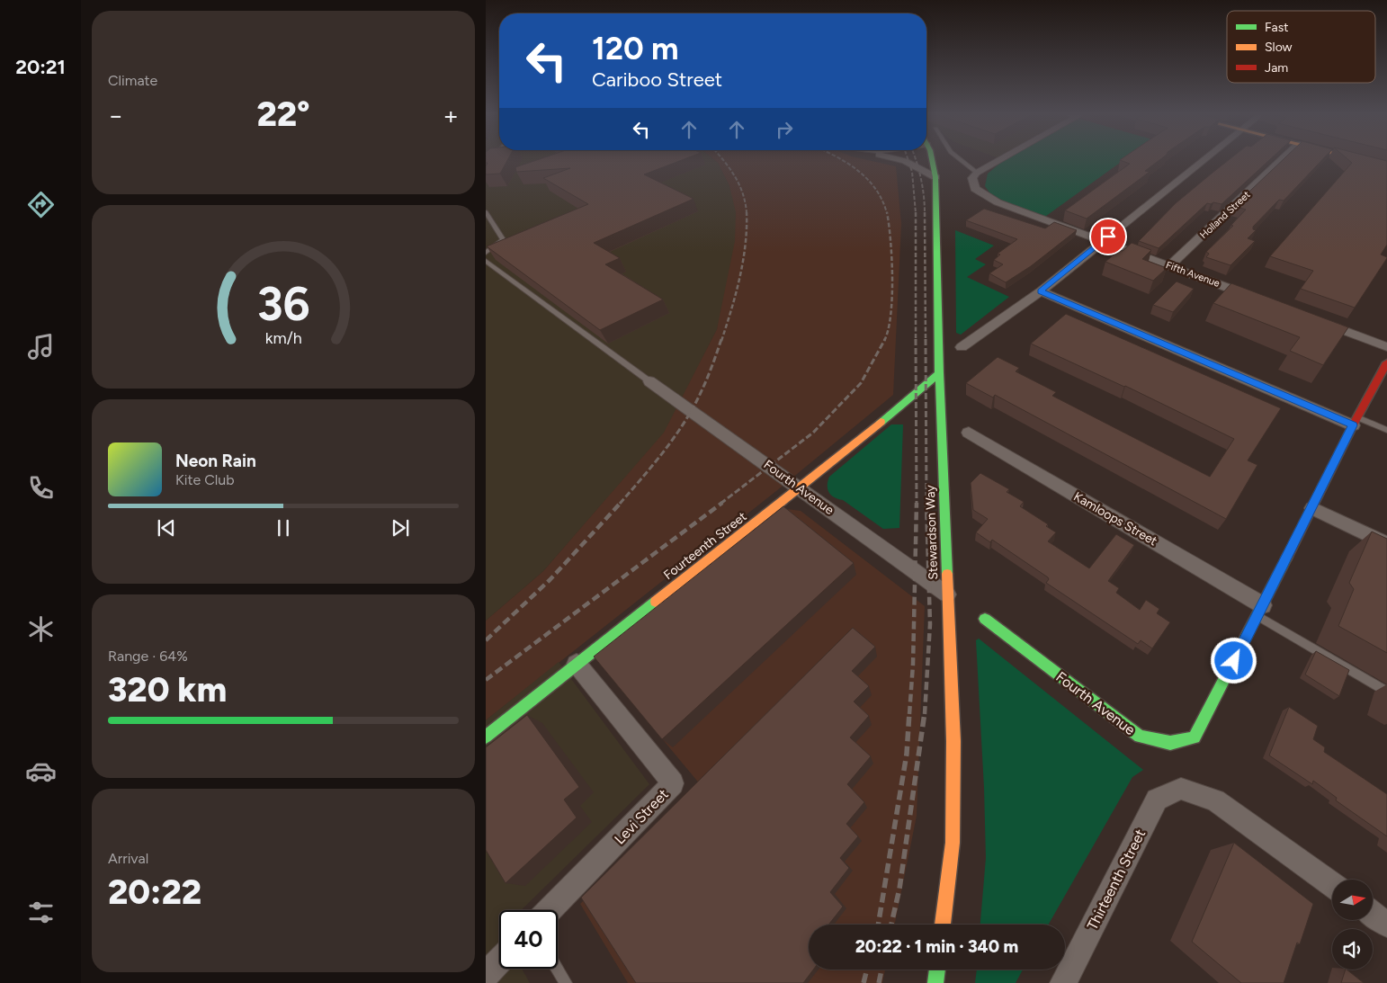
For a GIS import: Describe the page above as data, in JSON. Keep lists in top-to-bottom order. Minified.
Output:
{"streets":{"street":["Holland Street","Fifth Avenue","Fourth Avenue","Kamloops Street","Stewardson Way","Fourteenth Street","Levi Street","Thirteenth Street"]},"crossings":[["Holland Street","Fifth Avenue"],["Fourth Avenue","Kamloops Street"],["Fourth Avenue","Stewardson Way"],["Fourth Avenue","Fourteenth Street"],["Stewardson Way","Fourteenth Street"],["Fourteenth Street","Levi Street"]],"legend":["Fast","Slow","Jam"],"north":"right","page":{"tabs":"20:21","tile":["Climate",["Range · 64%","320 km"],["Arrival","20:22"]],"turn":["120 m","Cariboo Street"],"heat":["−","22°","+"],"song":["Neon Rain","Kite Club"],"limit":"40","trip":"20:22 · 1 min · 340 m","gauge":["36","km/h"]}}
